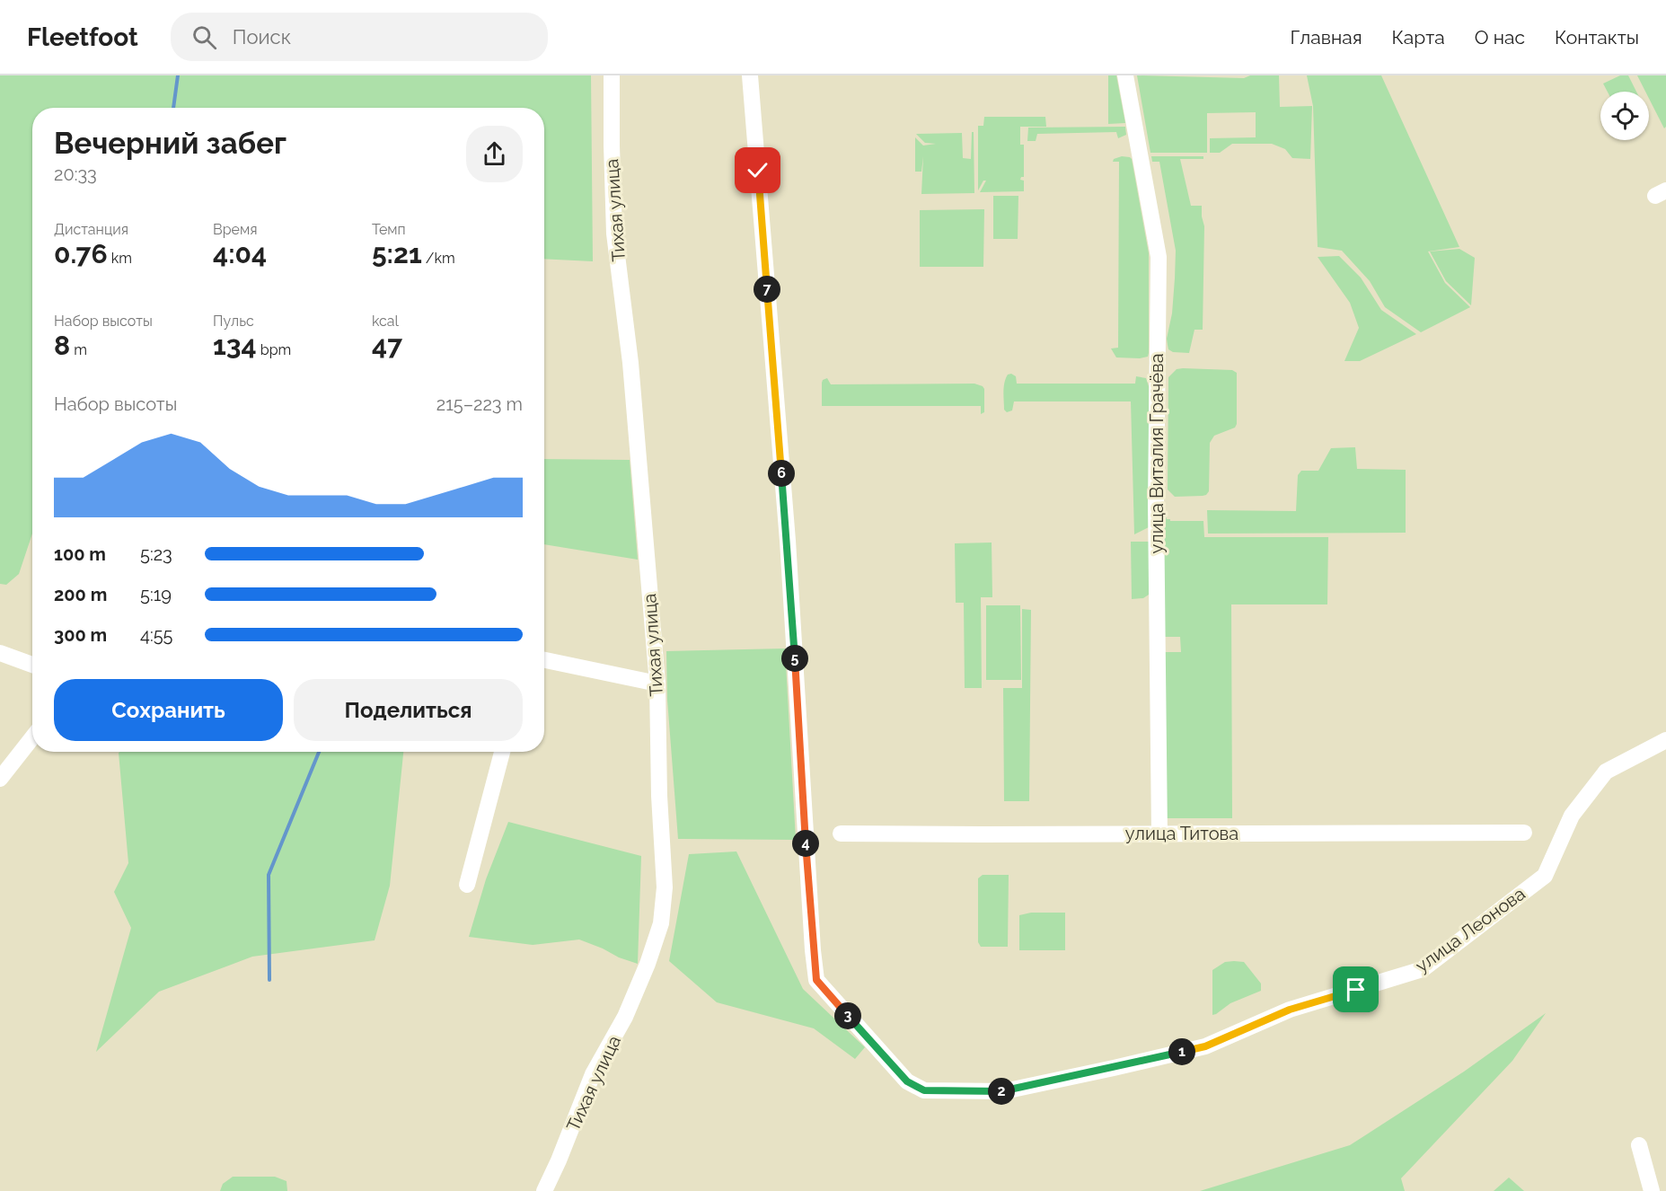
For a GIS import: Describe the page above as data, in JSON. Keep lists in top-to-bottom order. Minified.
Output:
{"streets":{"street":["Тихая улица","улица Виталия Грачёва","улица Титова","улица Леонова"]},"crossings":[["улица Виталия Грачёва","улица Титова"]],"page":{"header":"Fleetfoot","search":"Поиск","nav":["Главная","Карта","О нас","Контакты"],"heading":["Вечерний забег","20:33"],"stats":[["Дистанция","0.76 km"],["Время","4:04"],["Темп","5:21 /km"],["Набор высоты","8 m"],["Пульс","134 bpm"],["kcal","47"]],"pins":["7","6","5","4","3","1","2"],"chart":["Набор высоты","215–223 m"],"list":[{"name":"100 m","note":"5:23"},{"name":"200 m","note":"5:19"},{"name":"300 m","note":"4:55"}],"buttons":["Сохранить","Поделиться"]}}
